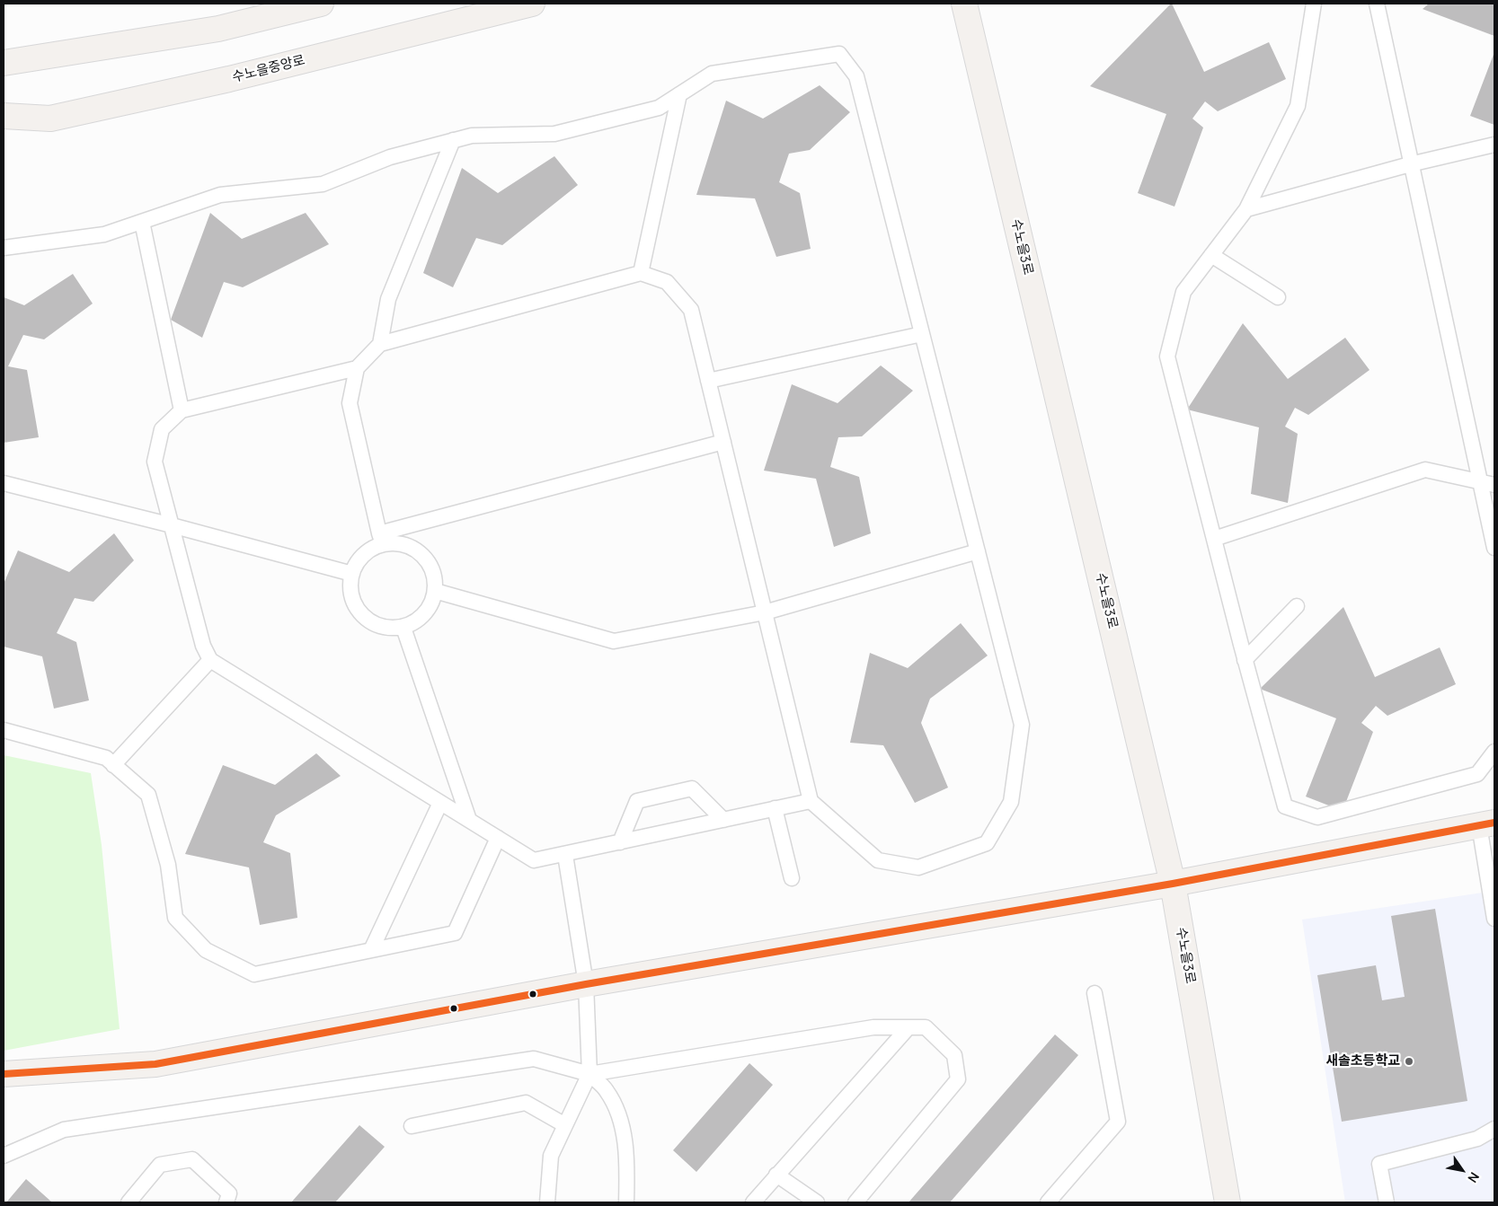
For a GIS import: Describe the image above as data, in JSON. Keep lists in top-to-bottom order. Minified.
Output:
{"streets":{"street":["수노을중앙로","수노을3로"]},"places":["새솔초등학교"],"north":"bottom right"}
